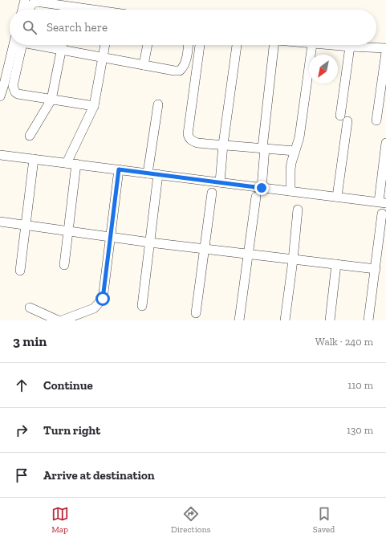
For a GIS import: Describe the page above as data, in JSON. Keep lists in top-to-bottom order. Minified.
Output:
{"north":"bottom left","page":{"search":"Search here","heading":["3 min","Walk · 240 m"],"list":[["Continue","110 m"],["Turn right","130 m"],"Arrive at destination"],"nav":["Map","Directions","Saved"]}}
